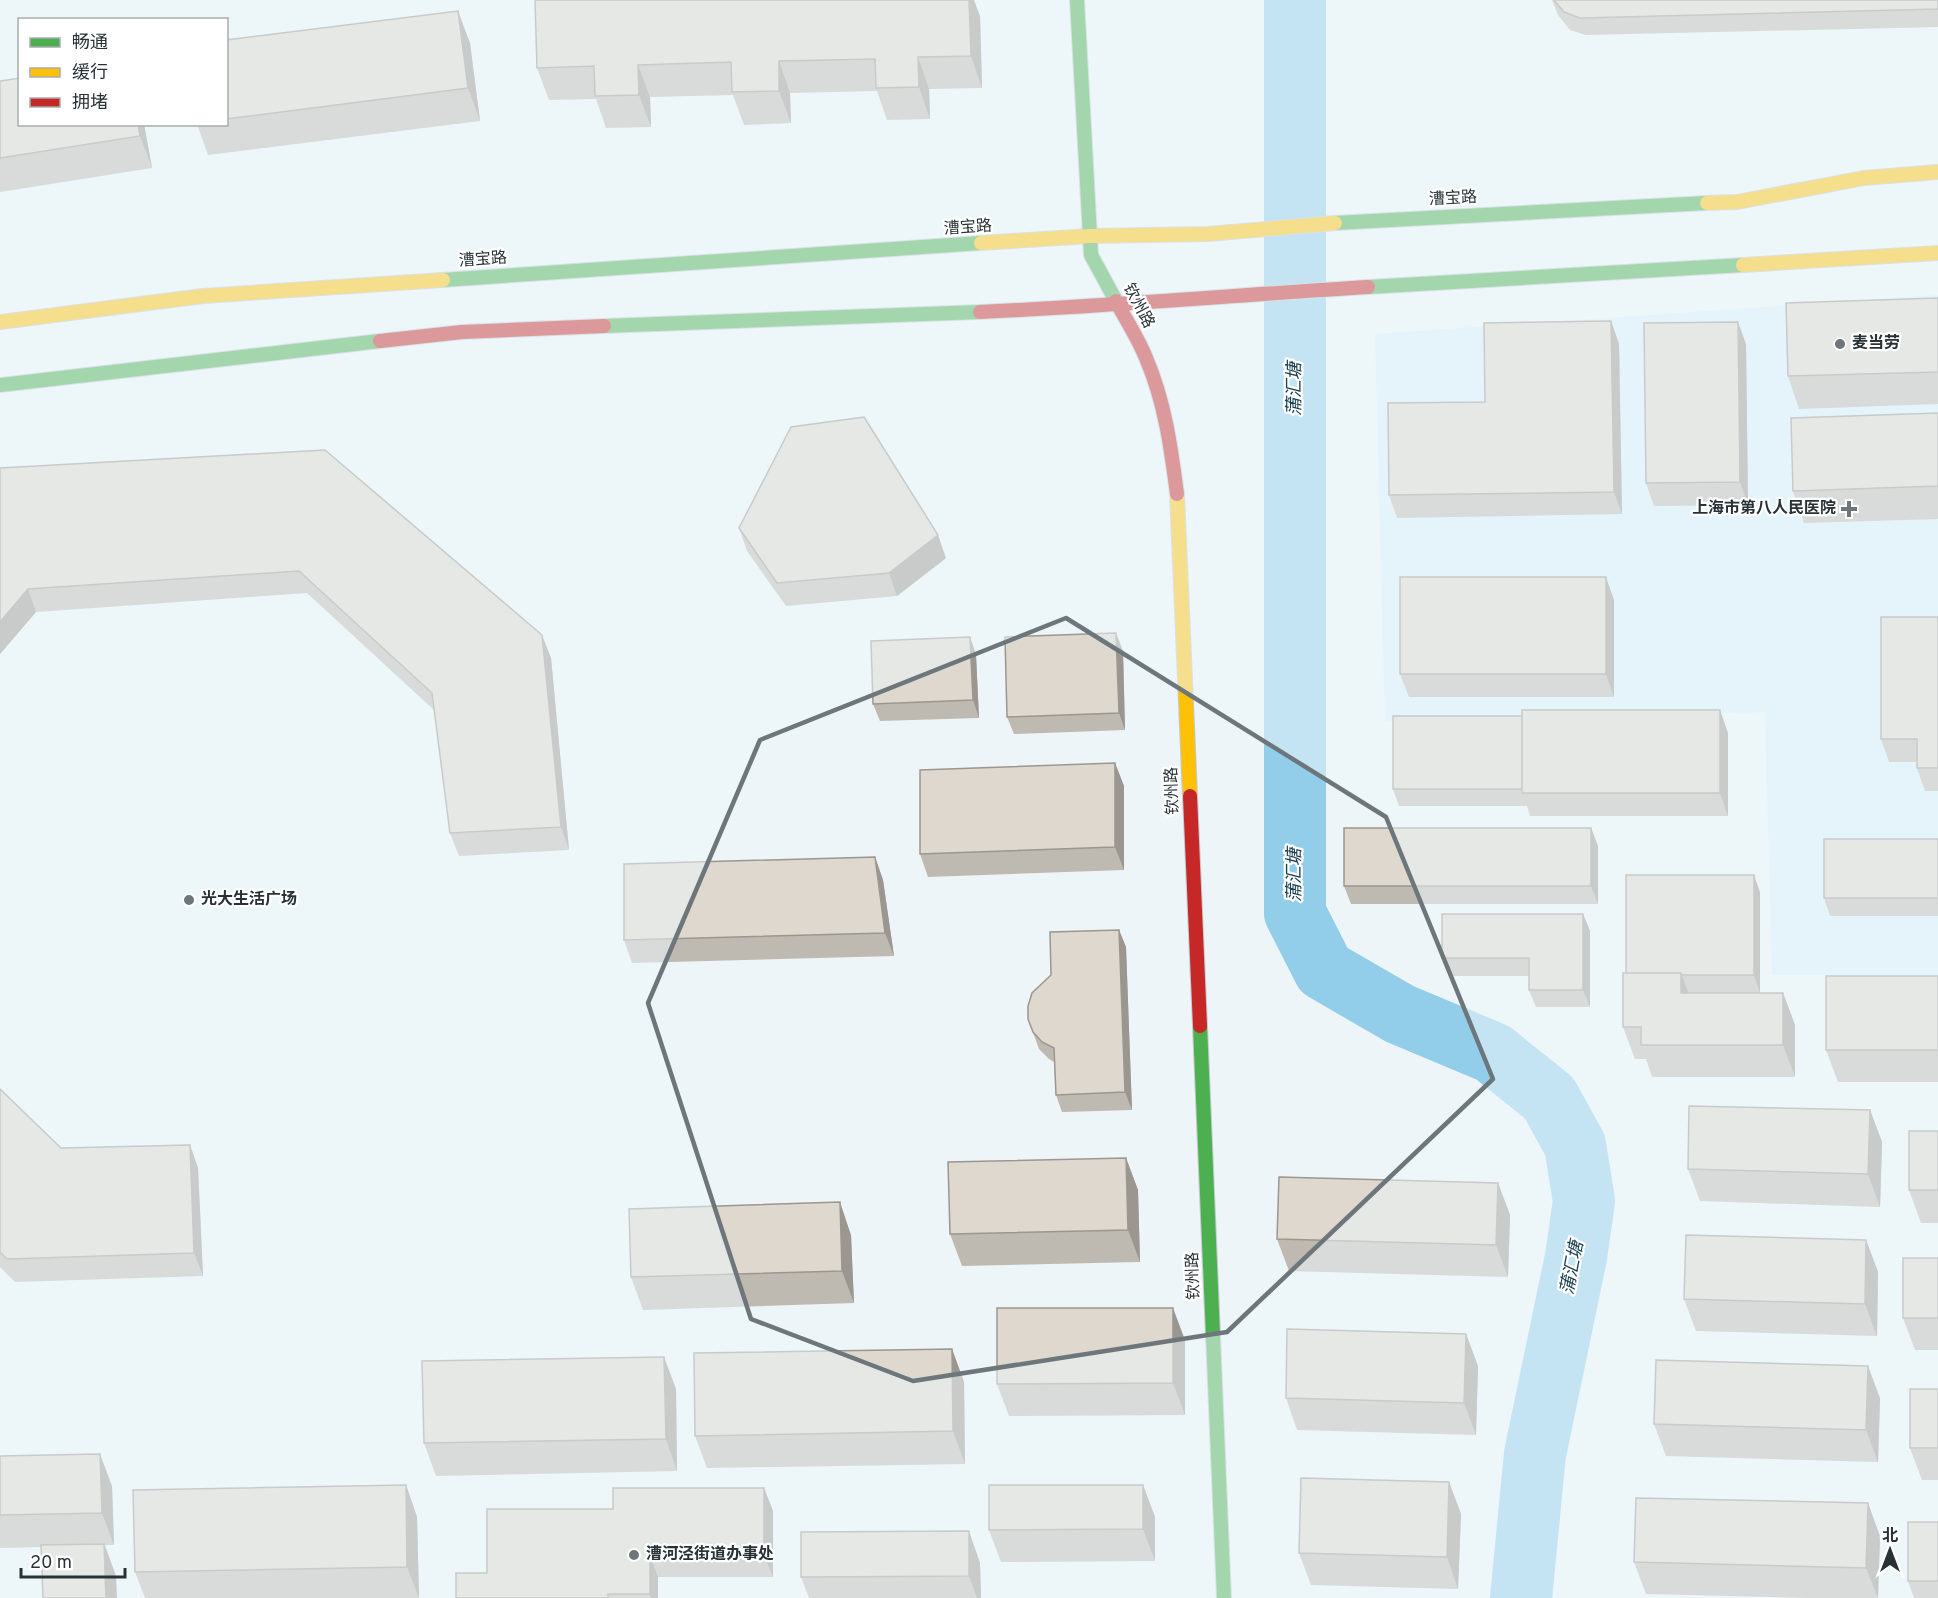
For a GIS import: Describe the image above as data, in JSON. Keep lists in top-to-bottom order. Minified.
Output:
{"streets":{"main road":["漕宝路","钦州路"]},"crossings":[["漕宝路","钦州路"]],"water":["蒲汇塘"],"places":{"other":["麦当劳","光大生活广场","漕河泾街道办事处"],"health":["上海市第八人民医院"]},"legend":["畅通","缓行","拥堵"],"scale_bar":"20 m","north":"top"}
